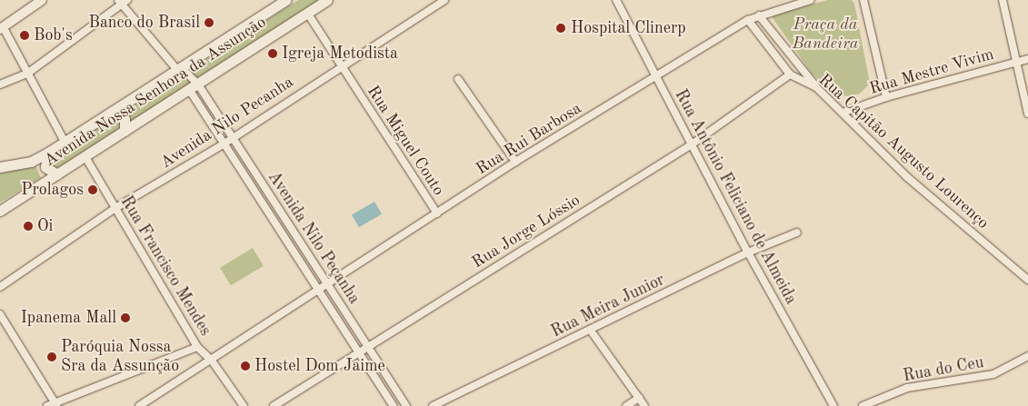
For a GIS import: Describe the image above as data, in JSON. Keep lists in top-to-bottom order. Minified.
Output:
{"streets":{"main road":["Avenida Nossa Senhora da Assunção"],"street":["Rua Mestre Vivim","Avenida Nilo Pecanha","Rua Rui Barbosa","Rua Miguel Couto","Rua Capitão Augusto Lourenço","Rua Antônio Feliciano de Almeida","Rua Jorge Lóssio","Avenida Nilo Peçanha","Rua Francisco Mendes","Rua Meira Junior","Rua do Ceu"]},"crossings":[["Rua Mestre Vivim","Rua Capitão Augusto Lourenço"],["Avenida Nossa Senhora da Assunção","Rua Miguel Couto"],["Avenida Nossa Senhora da Assunção","Avenida Nilo Peçanha"],["Avenida Nossa Senhora da Assunção","Rua Francisco Mendes"],["Avenida Nilo Pecanha","Rua Miguel Couto"],["Avenida Nilo Pecanha","Avenida Nilo Peçanha"],["Avenida Nilo Pecanha","Rua Francisco Mendes"],["Rua Rui Barbosa","Rua Miguel Couto"],["Rua Rui Barbosa","Rua Capitão Augusto Lourenço"],["Rua Rui Barbosa","Rua Antônio Feliciano de Almeida"],["Rua Rui Barbosa","Avenida Nilo Peçanha"],["Rua Capitão Augusto Lourenço","Rua Jorge Lóssio"],["Rua Antônio Feliciano de Almeida","Rua Jorge Lóssio"],["Rua Antônio Feliciano de Almeida","Rua Meira Junior"],["Rua Jorge Lóssio","Avenida Nilo Peçanha"]],"parks":["Praça da Bandeira"],"places":["Banco do Brasil","Hospital Clinerp","Bob's","Igreja Metodista","Prolagos","Oi","Ipanema Mall","Paróquia Nossa Sra da Assunção","Hostel Dom Jaime"]}
